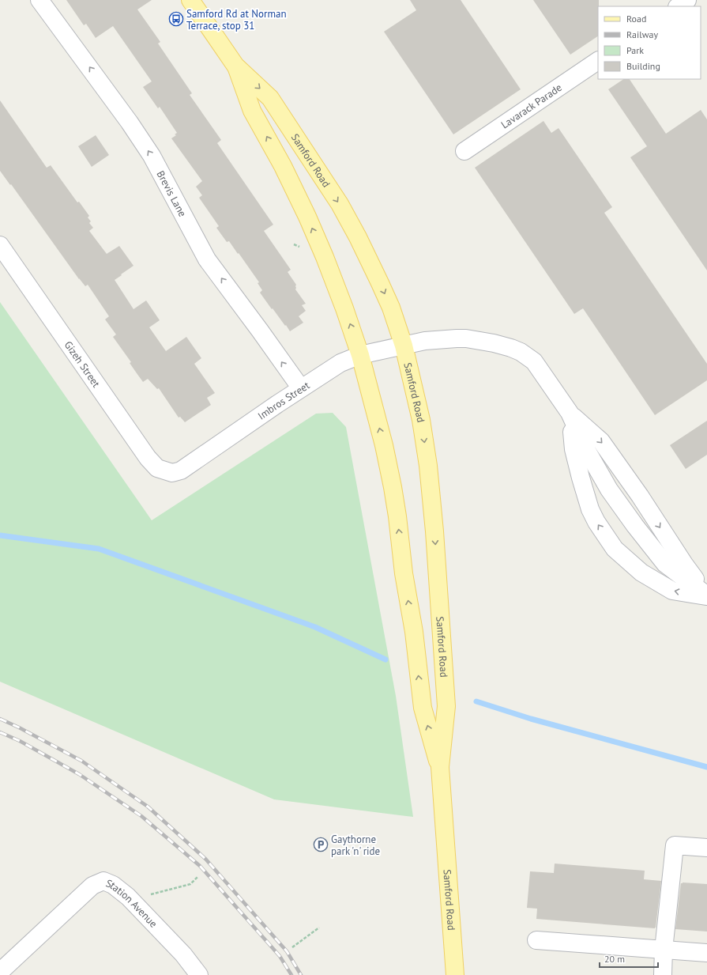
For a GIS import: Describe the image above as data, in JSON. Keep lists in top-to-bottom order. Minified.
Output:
{"streets":{"main road":["Samford Road"],"street":["Lavarack Parade","Brevis Lane","Gizeh Street","Imbros Street","Station Avenue"]},"crossings":[["Samford Road","Imbros Street"],["Brevis Lane","Imbros Street"],["Gizeh Street","Imbros Street"]],"one_way":["Brevis Lane"],"places":{"bus stop":["Samford Rd at Norman Terrace, stop 31"],"parking":["Gaythorne park 'n' ride"]},"legend":["Road","Railway","Park","Building"],"scale_bar":"20 m"}
